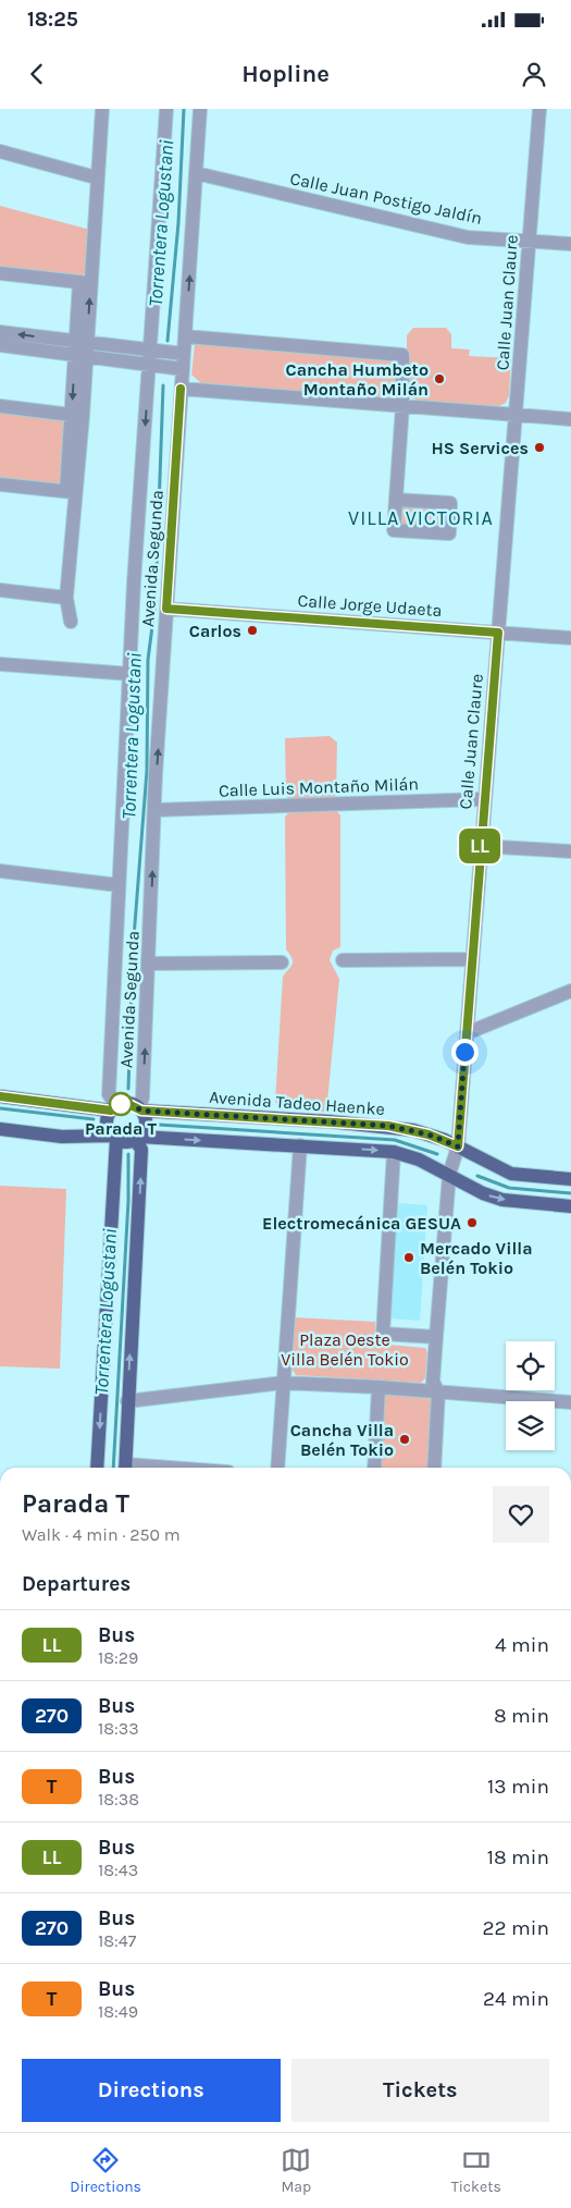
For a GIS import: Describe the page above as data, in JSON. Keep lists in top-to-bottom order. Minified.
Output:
{"streets":{"main road":["Avenida Tadeo Haenke"],"street":["Calle Juan Postigo Jaldín","Calle Juan Claure","Avenida Segunda","Calle Jorge Udaeta","Calle Luis Montaño Milán"]},"crossings":[["Calle Juan Postigo Jaldín","Calle Juan Claure"],["Calle Juan Postigo Jaldín","Avenida Segunda"],["Calle Juan Claure","Calle Jorge Udaeta"],["Calle Juan Claure","Calle Luis Montaño Milán"],["Calle Juan Claure","Avenida Tadeo Haenke"],["Avenida Segunda","Calle Jorge Udaeta"],["Avenida Segunda","Calle Luis Montaño Milán"],["Avenida Segunda","Avenida Tadeo Haenke"]],"districts":["VILLA VICTORIA"],"water":["Torrentera Logustani"],"parks":["Plaza Oeste Villa Belén Tokio"],"places":["Cancha Humbeto Montaño Milán","HS Services","Carlos","Parada T","Electromecánica GESUA","Mercado Villa Belén Tokio","Cancha Villa Belén Tokio"],"lines":["bus line LL"],"page":{"status":"18:25","header":"Hopline","on_map":"LL","heading":[["Parada T","Walk · 4 min · 250 m"],"Departures"],"list":[{"mark":"LL","name":"Bus","note":"18:29","value":"4 min"},{"mark":"270","name":"Bus","note":"18:33","value":"8 min"},{"mark":"T","name":"Bus","note":"18:38","value":"13 min"},{"mark":"LL","name":"Bus","note":"18:43","value":"18 min"},{"mark":"270","name":"Bus","note":"18:47","value":"22 min"},{"mark":"T","name":"Bus","note":"18:49","value":"24 min"}],"buttons":["Directions","Tickets"],"tabs":["Directions","Map","Tickets"]}}
